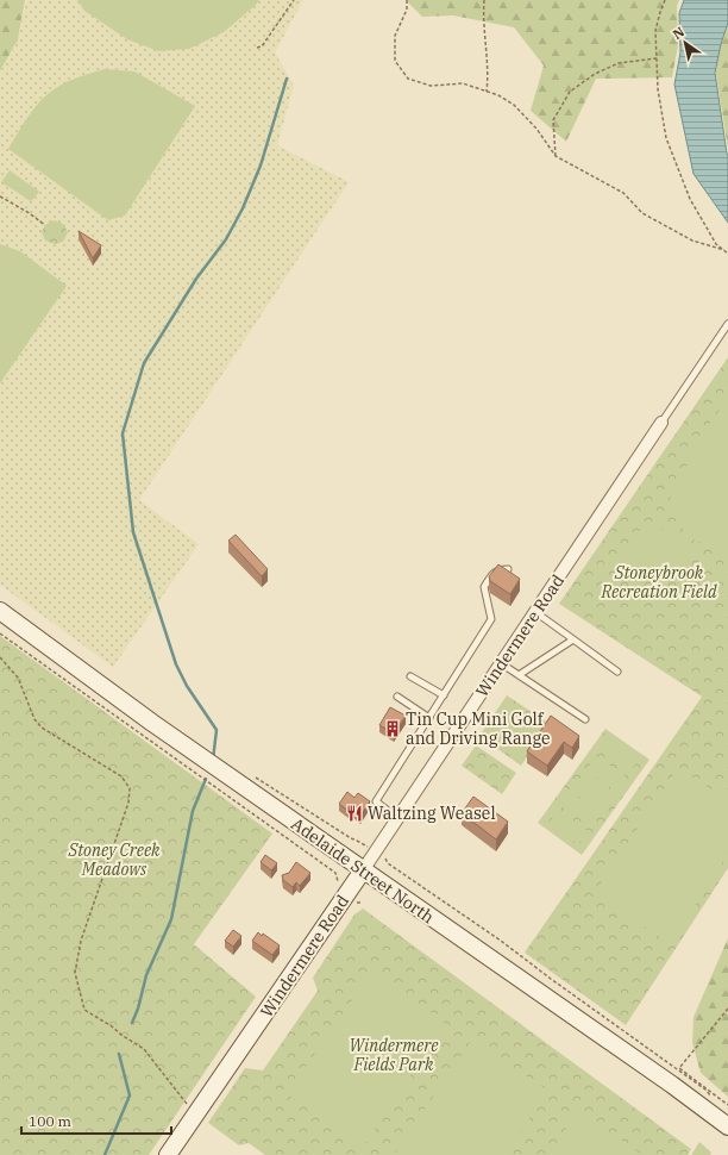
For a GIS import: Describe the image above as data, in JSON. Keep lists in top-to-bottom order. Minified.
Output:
{"streets":{"main road":["Windermere Road","Adelaide Street North"]},"crossings":[["Windermere Road","Adelaide Street North"]],"parks":["Stoneybrook Recreation Field","Stoney Creek Meadows","Windermere Fields Park"],"places":{"building":["Tin Cup Mini Golf and Driving Range"],"restaurant":["Waltzing Weasel"]},"scale_bar":"100 m","north":"top left"}
